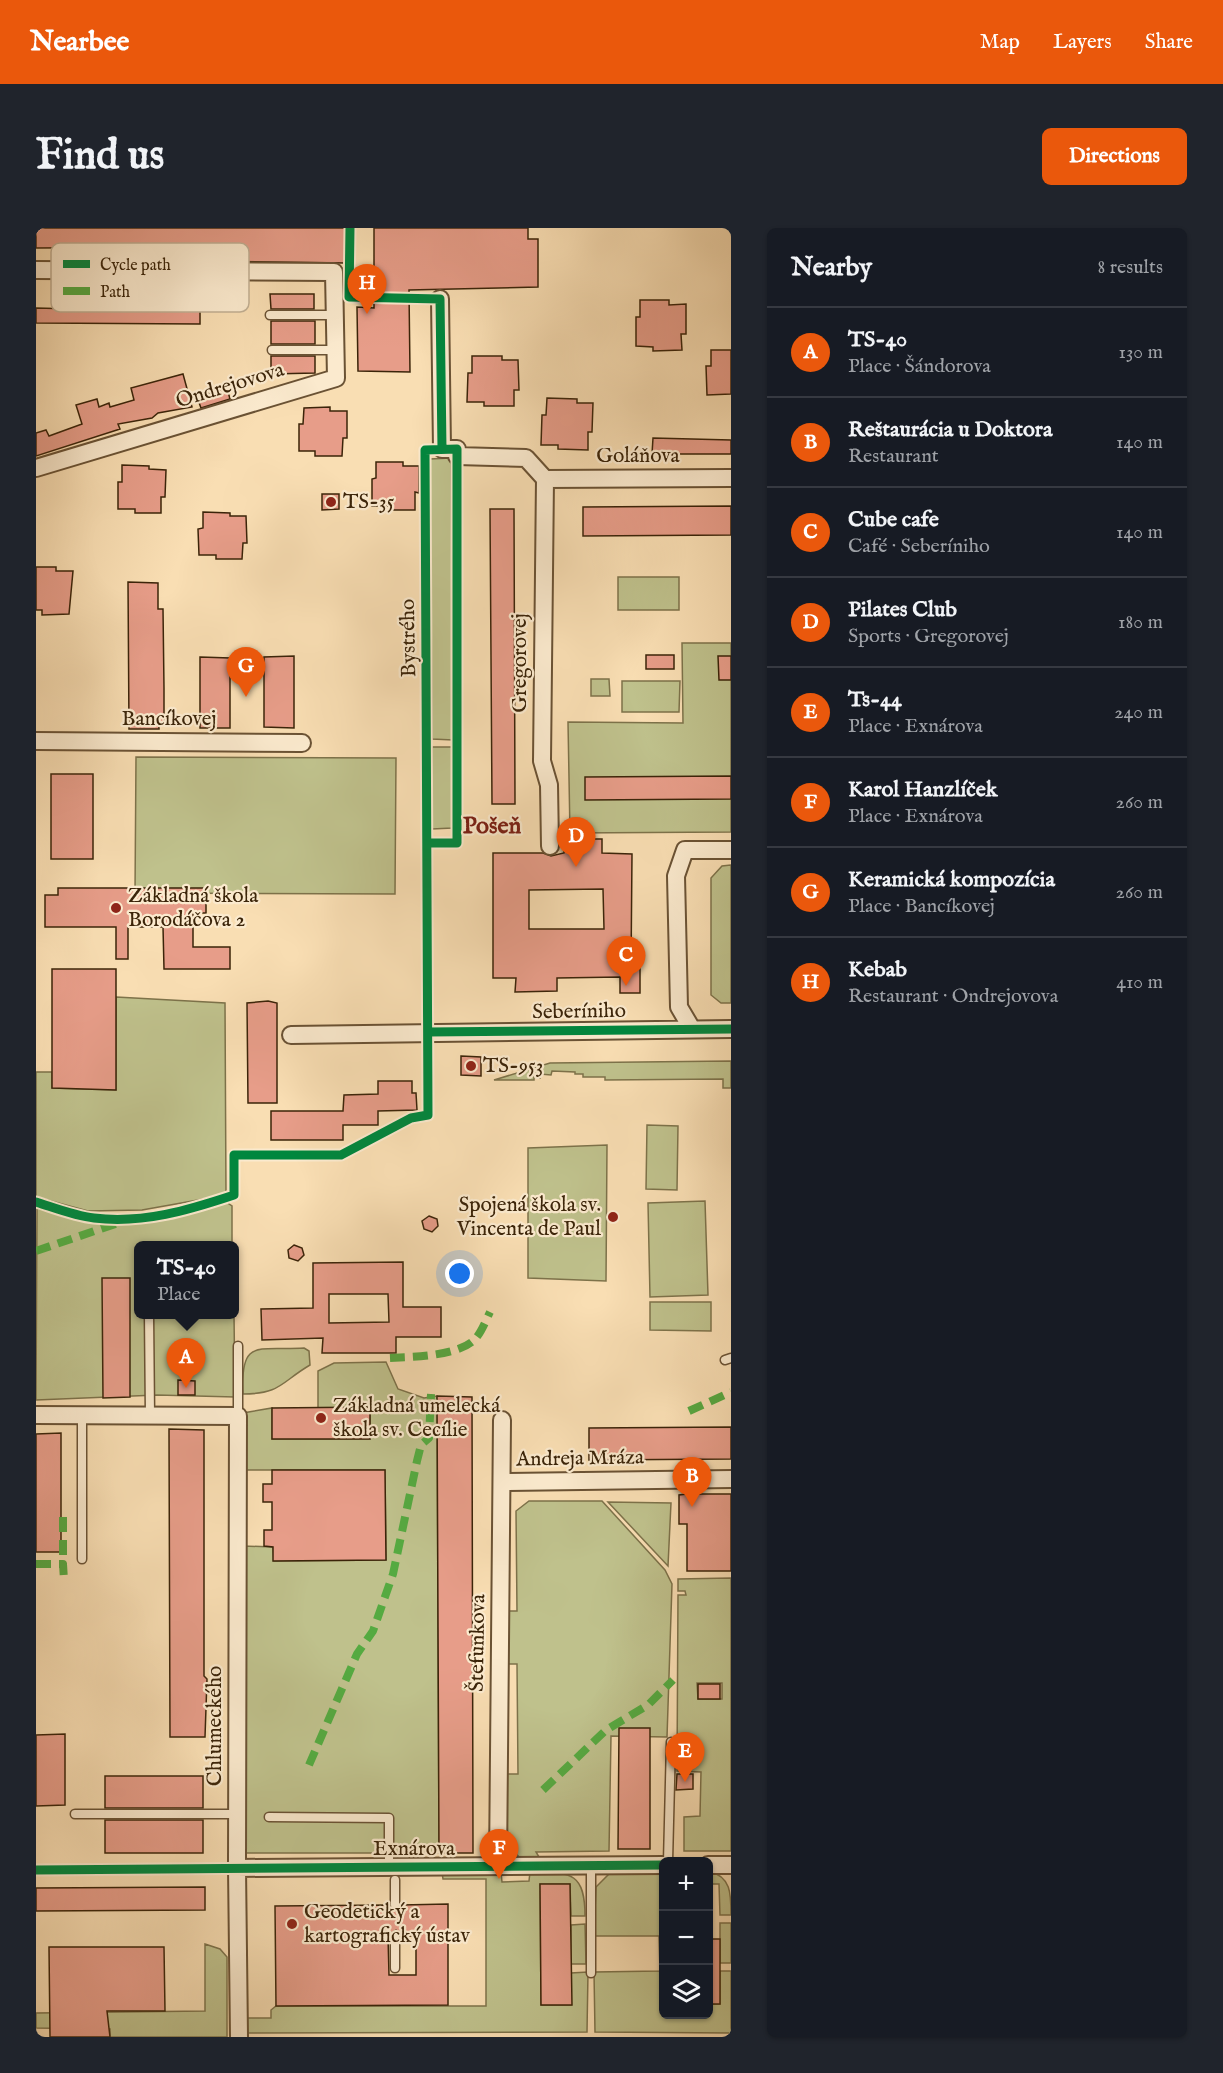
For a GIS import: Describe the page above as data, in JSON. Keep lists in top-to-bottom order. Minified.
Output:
{"streets":{"street":["Ondrejovova","Goláňova","Gregorovej","Bancíkovej","Seberíniho","Andreja Mráza","Štefunkova","Chlumeckého","Exnárova"],"cycle path":["Bystrého"]},"crossings":[["Goláňova","Gregorovej"],["Andreja Mráza","Štefunkova"],["Štefunkova","Exnárova"],["Chlumeckého","Exnárova"]],"districts":["Pošeň"],"places":["TS-35","Základná škola Borodáčova 2","TS-953","Spojená škola sv. Vincenta de Paul","Základná umelecká škola sv. Cecílie","Geodetický a kartografický ústav"],"legend":["Cycle path","Path"],"page":{"header":"Nearbee","nav":["Map","Layers","Share"],"buttons":"Directions","title":"Find us","heading":["Nearby","8 results"],"pins":["H","G","D","C","A","B","E","F"],"list":[{"mark":"A","name":"TS-40","note":"Place · Šándorova","value":"130 m"},{"mark":"B","name":"Reštaurácia u Doktora","note":"Restaurant","value":"140 m"},{"mark":"C","name":"Cube cafe","note":"Café · Seberíniho","value":"140 m"},{"mark":"D","name":"Pilates Club","note":"Sports · Gregorovej","value":"180 m"},{"mark":"E","name":"Ts-44","note":"Place · Exnárova","value":"240 m"},{"mark":"F","name":"Karol Hanzlíček","note":"Place · Exnárova","value":"260 m"},{"mark":"G","name":"Keramická kompozícia","note":"Place · Bancíkovej","value":"260 m"},{"mark":"H","name":"Kebab","note":"Restaurant · Ondrejovova","value":"410 m"}],"popup":["TS-40","Place"],"map_buttons":["+","−"]}}
